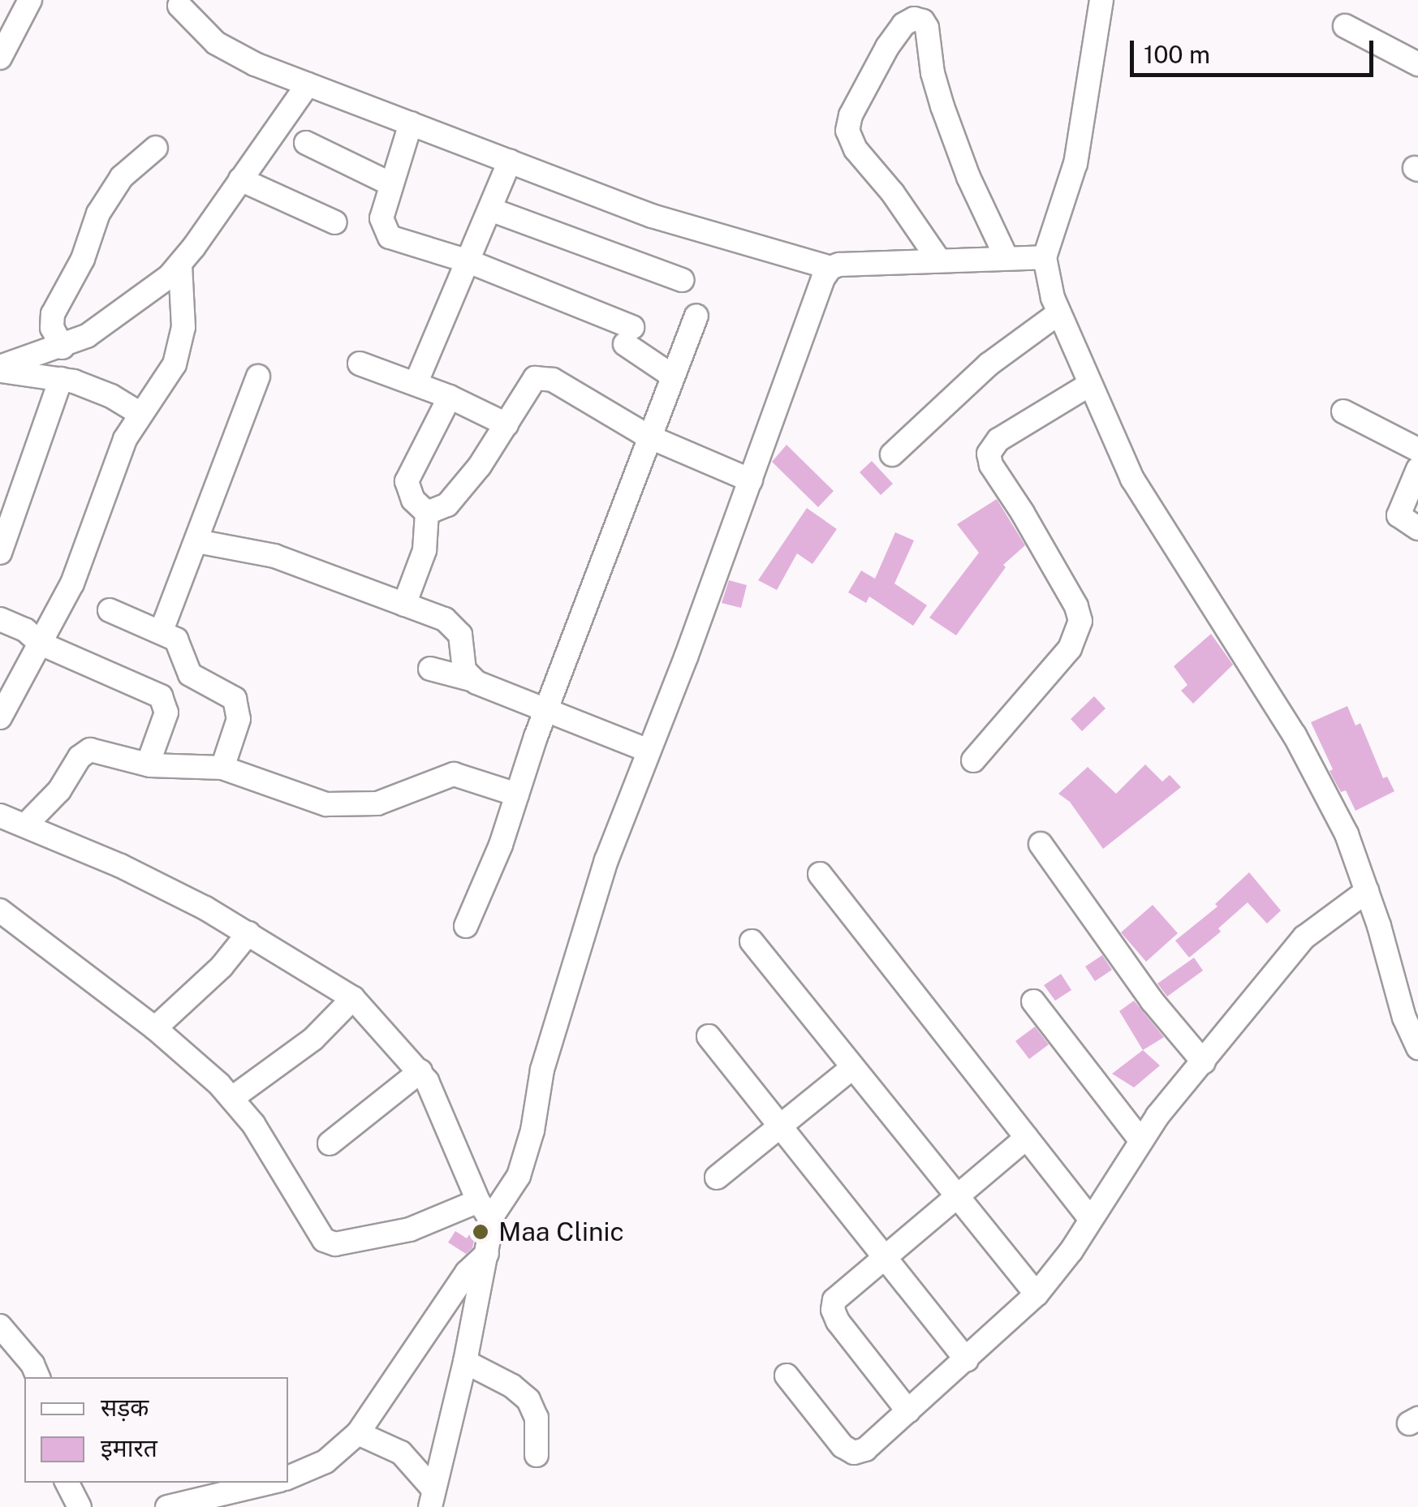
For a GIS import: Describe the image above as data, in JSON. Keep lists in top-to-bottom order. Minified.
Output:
{"places":["Maa Clinic"],"legend":["सड़क","इमारत"],"scale_bar":"100 m"}
